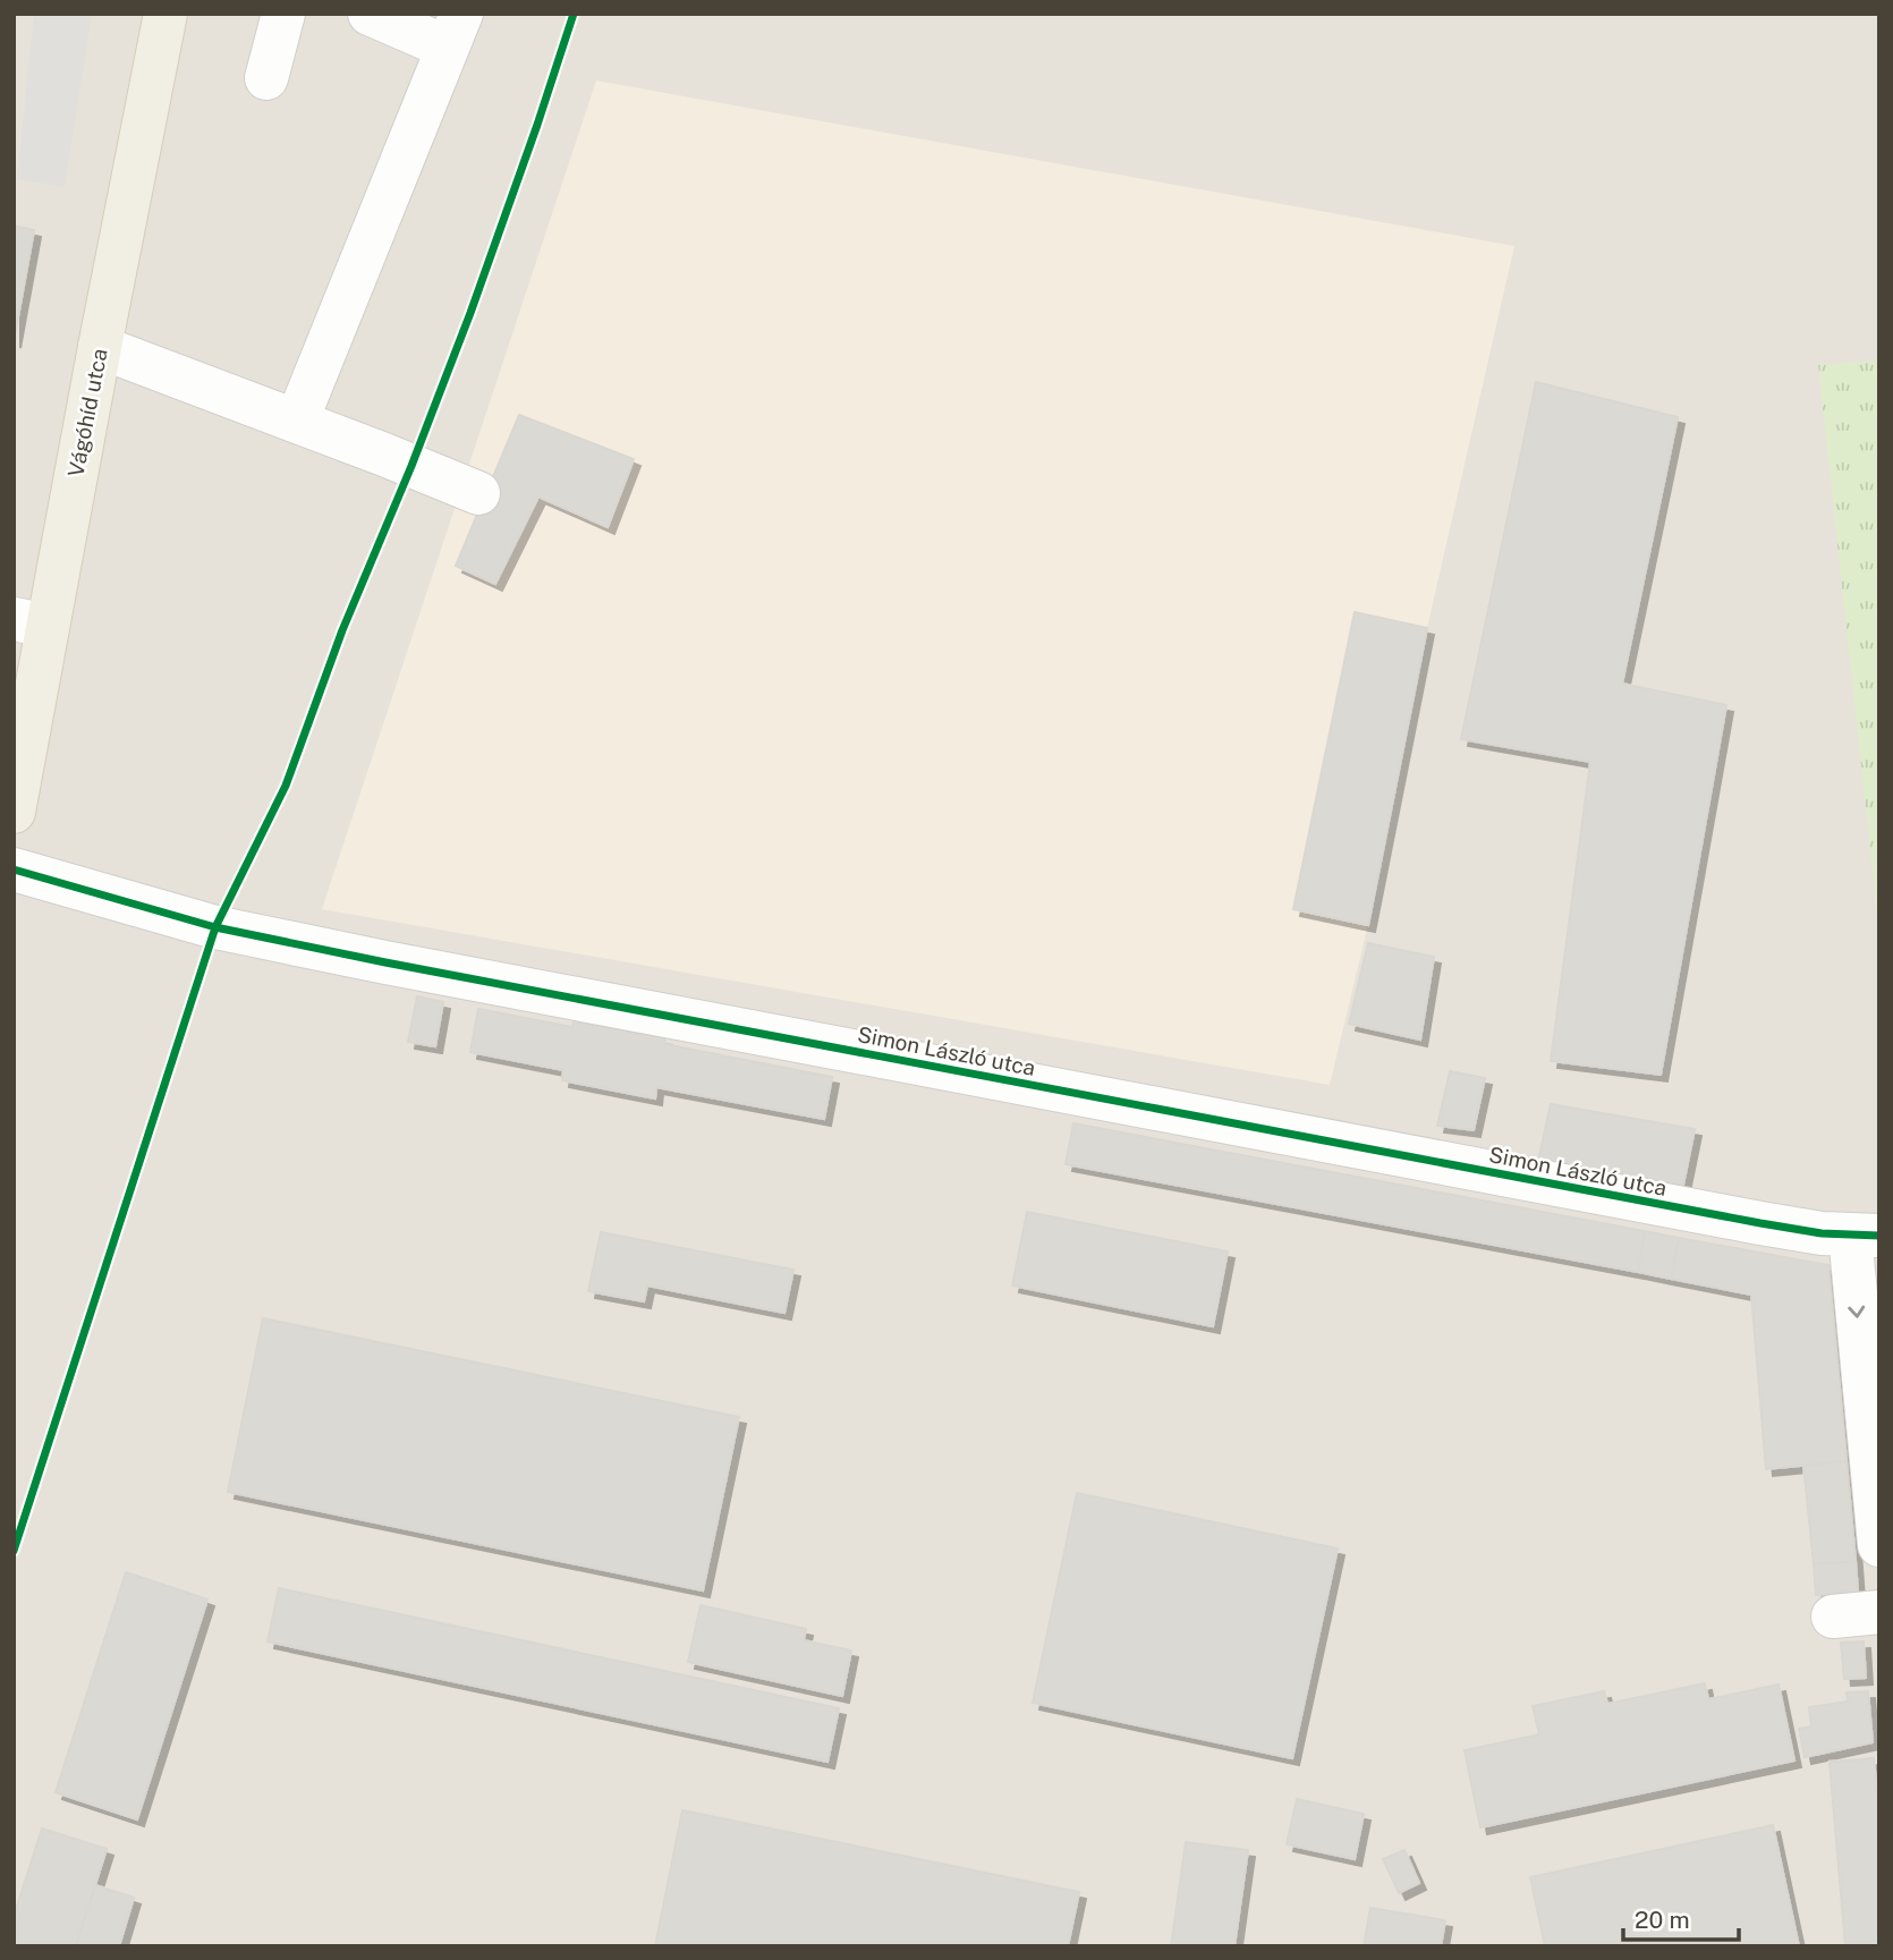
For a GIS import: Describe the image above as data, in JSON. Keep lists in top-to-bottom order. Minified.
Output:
{"streets":{"main road":["Vágóhíd utca"],"street":["Simon László utca"]},"scale_bar":"20 m"}
